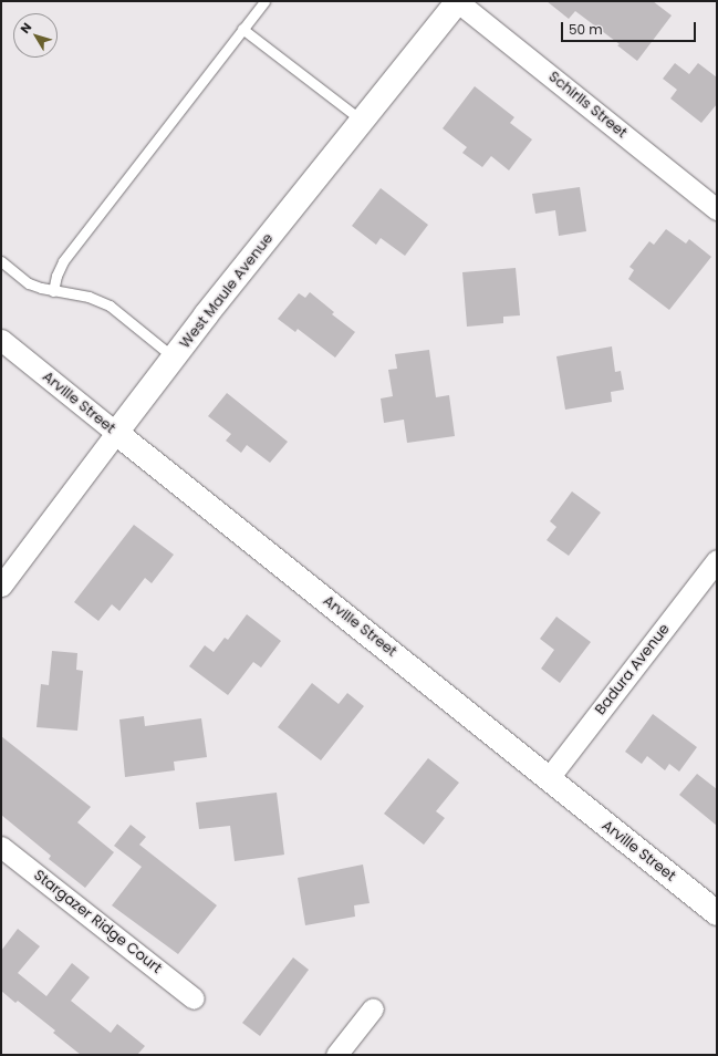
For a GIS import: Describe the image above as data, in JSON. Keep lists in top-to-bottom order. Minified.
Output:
{"streets":{"street":["Schirlls Street","West Maule Avenue","Arville Street","Badura Avenue","Stargazer Ridge Court"]},"crossings":[["Schirlls Street","West Maule Avenue"],["West Maule Avenue","Arville Street"],["Arville Street","Badura Avenue"]],"scale_bar":"50 m","north":"top left"}
